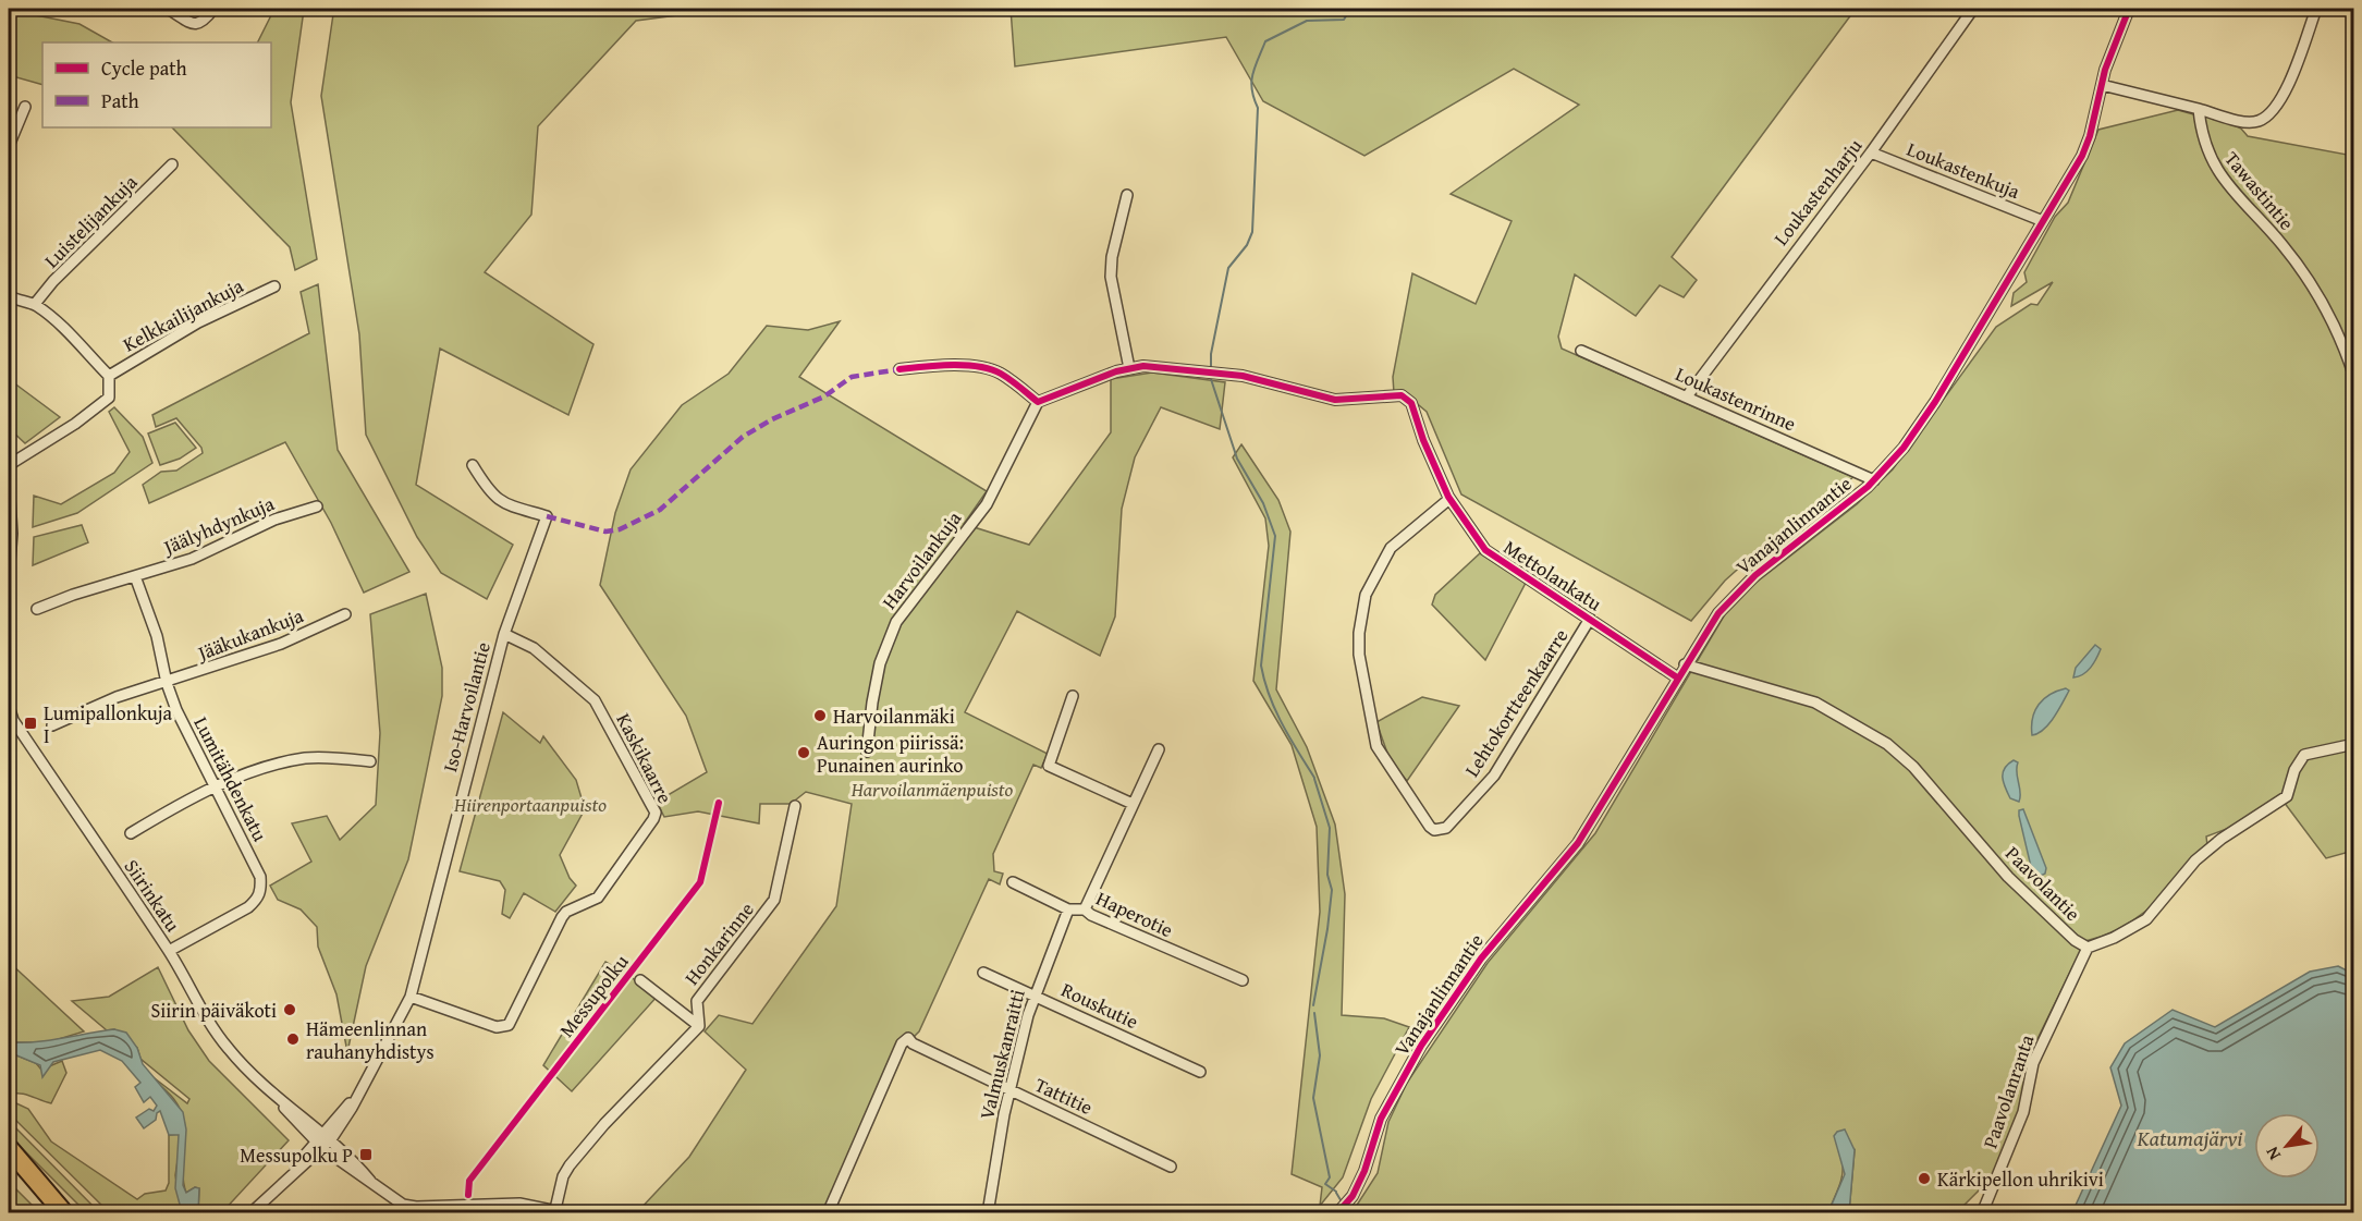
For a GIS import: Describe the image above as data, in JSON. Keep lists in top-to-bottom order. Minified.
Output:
{"streets":{"street":["Loukastenkuja","Tawastintie","Loukastenharju","Luistelijankuja","Kelkkailijankuja","Loukastenrinne","Jäälyhdynkuja","Vanajanlinnantie","Harvoilankuja","Mettolankatu","Jääkukankuja","Lehtokortteenkaarre","Iso-Harvoilantie","Kaskikaarre","Lumitähdenkatu","Paavolantie","Siirinkatu","Haperotie","Honkarinne","Rouskutie","Valmuskanraitti","Paavolanranta","Tattitie"],"cycle path":["Messupolku"]},"crossings":[["Loukastenkuja","Loukastenharju"],["Loukastenkuja","Vanajanlinnantie"],["Loukastenharju","Loukastenrinne"],["Loukastenrinne","Vanajanlinnantie"],["Jäälyhdynkuja","Lumitähdenkatu"],["Vanajanlinnantie","Mettolankatu"],["Vanajanlinnantie","Paavolantie"],["Mettolankatu","Lehtokortteenkaarre"],["Jääkukankuja","Lumitähdenkatu"],["Iso-Harvoilantie","Kaskikaarre"],["Iso-Harvoilantie","Siirinkatu"],["Lumitähdenkatu","Siirinkatu"],["Paavolantie","Paavolanranta"],["Haperotie","Valmuskanraitti"],["Rouskutie","Valmuskanraitti"],["Valmuskanraitti","Tattitie"]],"water":["Katumajärvi"],"parks":["Harvoilanmäenpuisto","Hiirenportaanpuisto"],"places":{"other":["Harvoilanmäki","Auringon piirissä: Punainen aurinko","Siirin päiväkoti","Hämeenlinnan rauhanyhdistys","Kärkipellon uhrikivi"],"transit":["Lumipallonkuja I","Messupolku P"]},"legend":["Cycle path","Path"],"north":"bottom left"}
